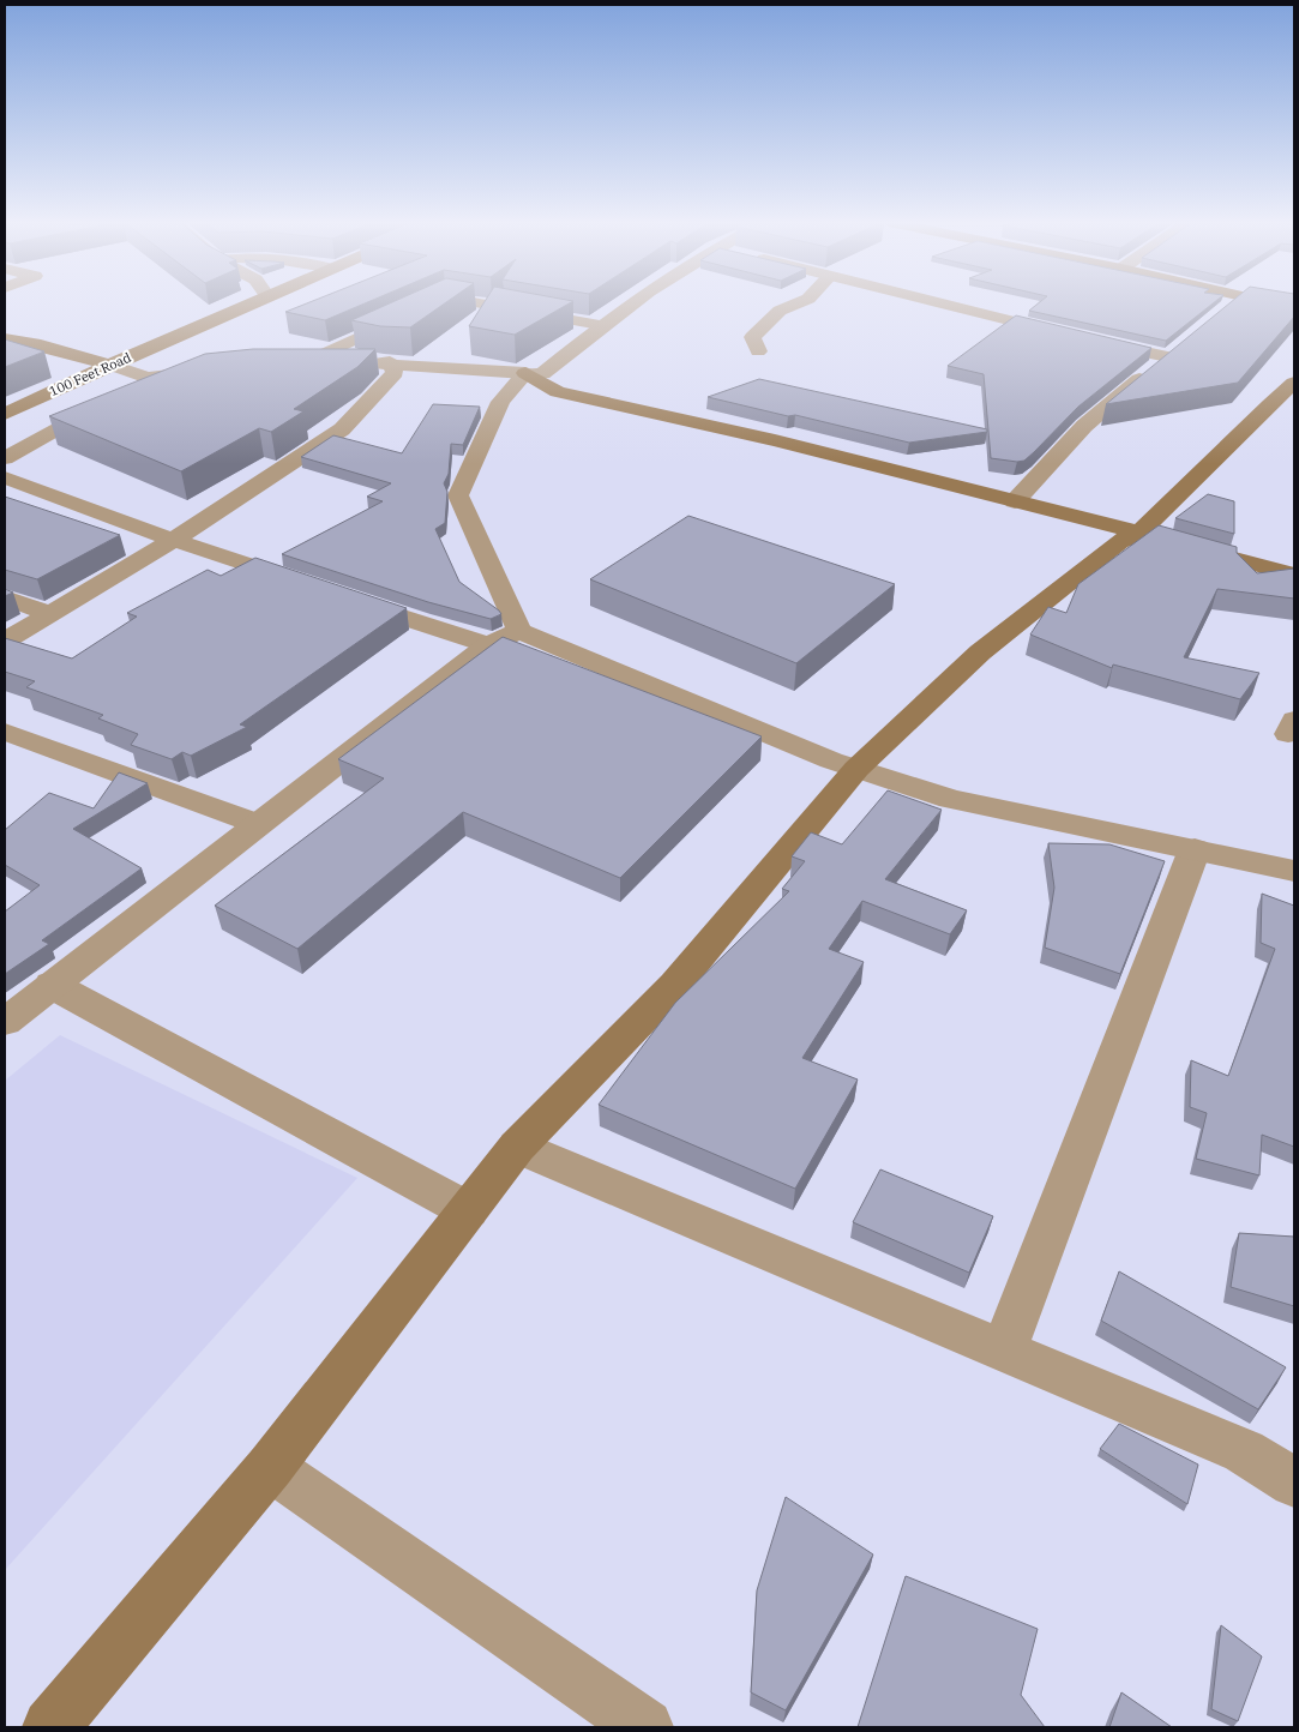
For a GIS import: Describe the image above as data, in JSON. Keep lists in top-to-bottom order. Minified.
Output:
{"streets":{"main road":["100 Feet Road"]}}
